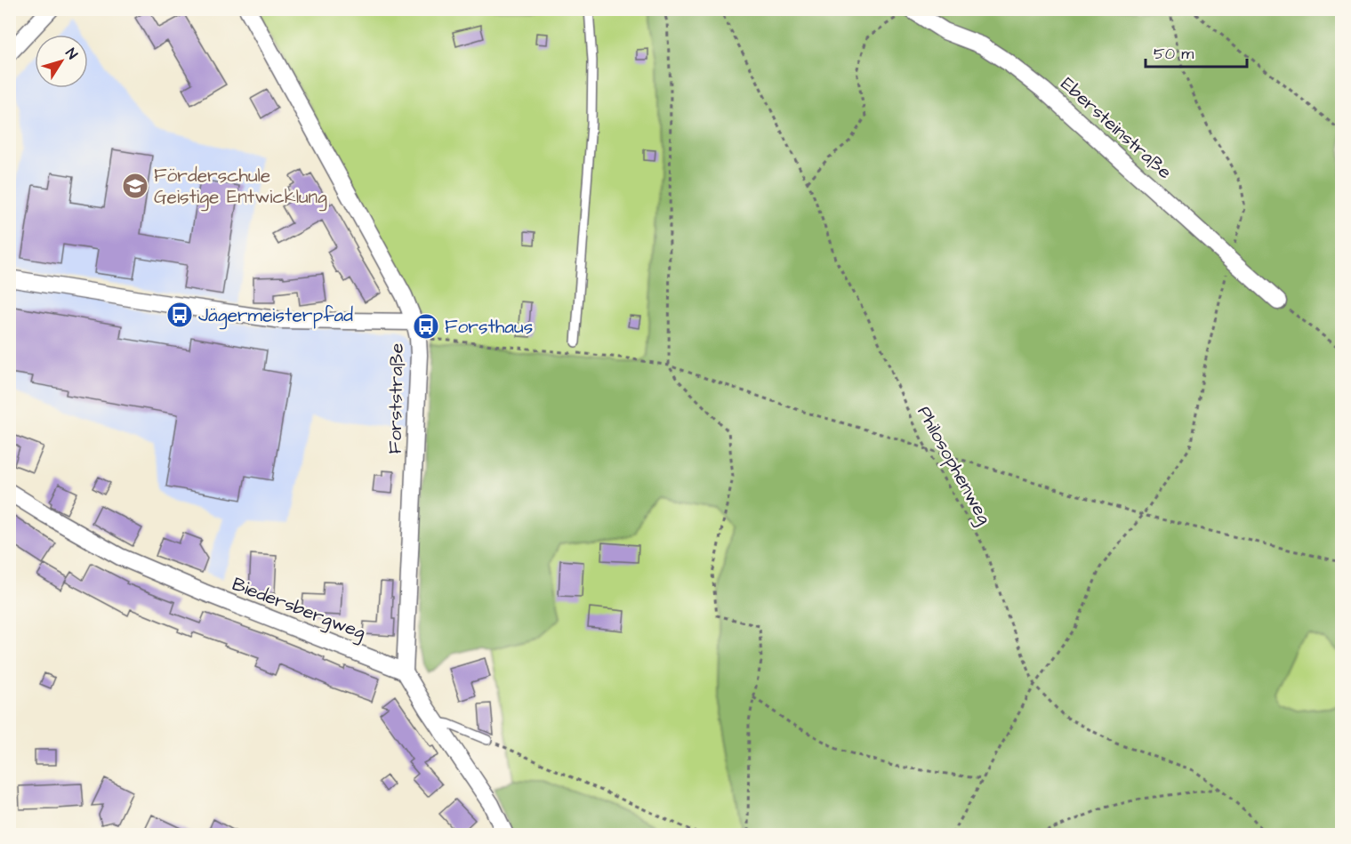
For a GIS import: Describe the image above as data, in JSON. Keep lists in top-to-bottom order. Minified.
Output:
{"streets":{"street":["Ebersteinstraße","Forststraße","Biedersbergweg"],"path":["Philosophenweg"]},"crossings":[["Forststraße","Biedersbergweg"]],"places":{"school or university":["Förderschule Geistige Entwicklung"],"bus stop":["Jägermeisterpfad","Forsthaus"]},"scale_bar":"50 m","north":"top right"}
